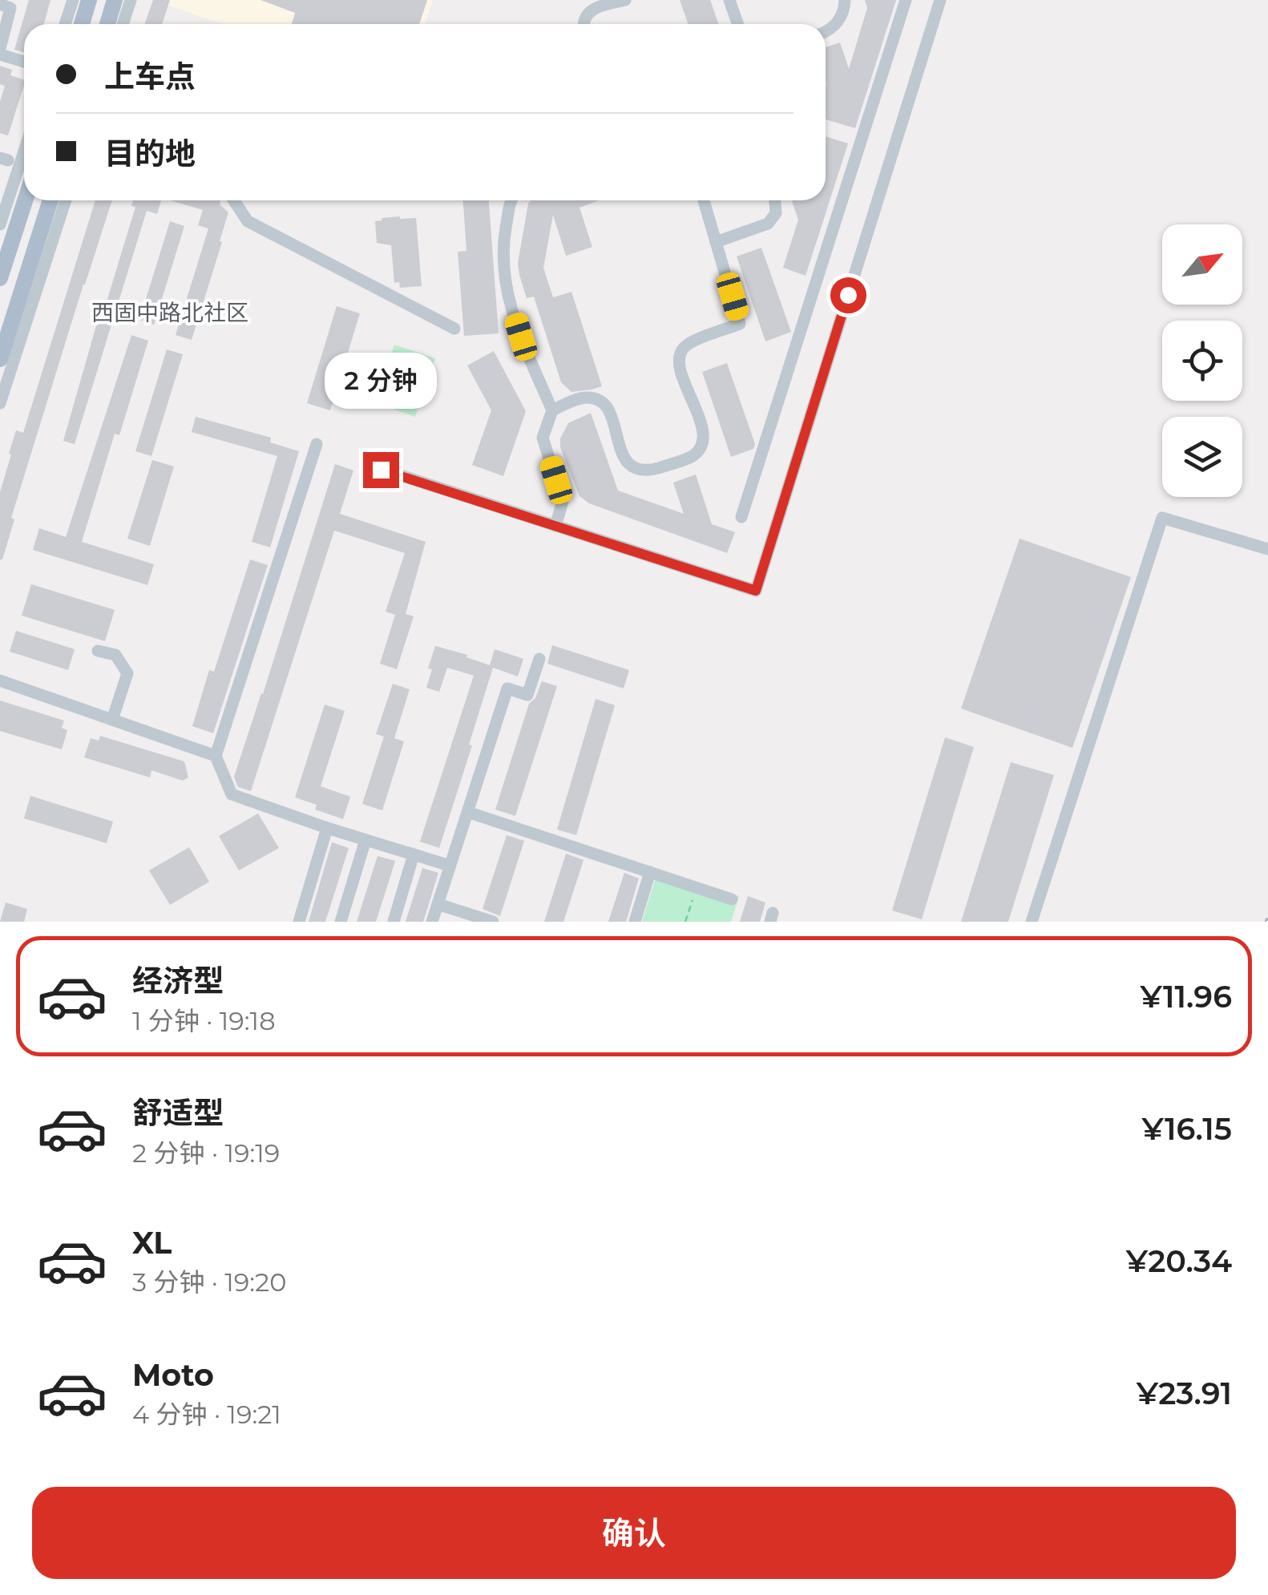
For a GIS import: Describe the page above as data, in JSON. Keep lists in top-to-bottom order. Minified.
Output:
{"districts":["西固中路北社区"],"north":"top right","page":{"banner":["上车点","目的地"],"bubble":"2 分钟","list":[{"name":"经济型","note":"1 分钟 · 19:18","value":"¥11.96"},{"name":"舒适型","note":"2 分钟 · 19:19","value":"¥16.15"},{"name":"XL","note":"3 分钟 · 19:20","value":"¥20.34"},{"name":"Moto","note":"4 分钟 · 19:21","value":"¥23.91"}],"buttons":"确认"}}
